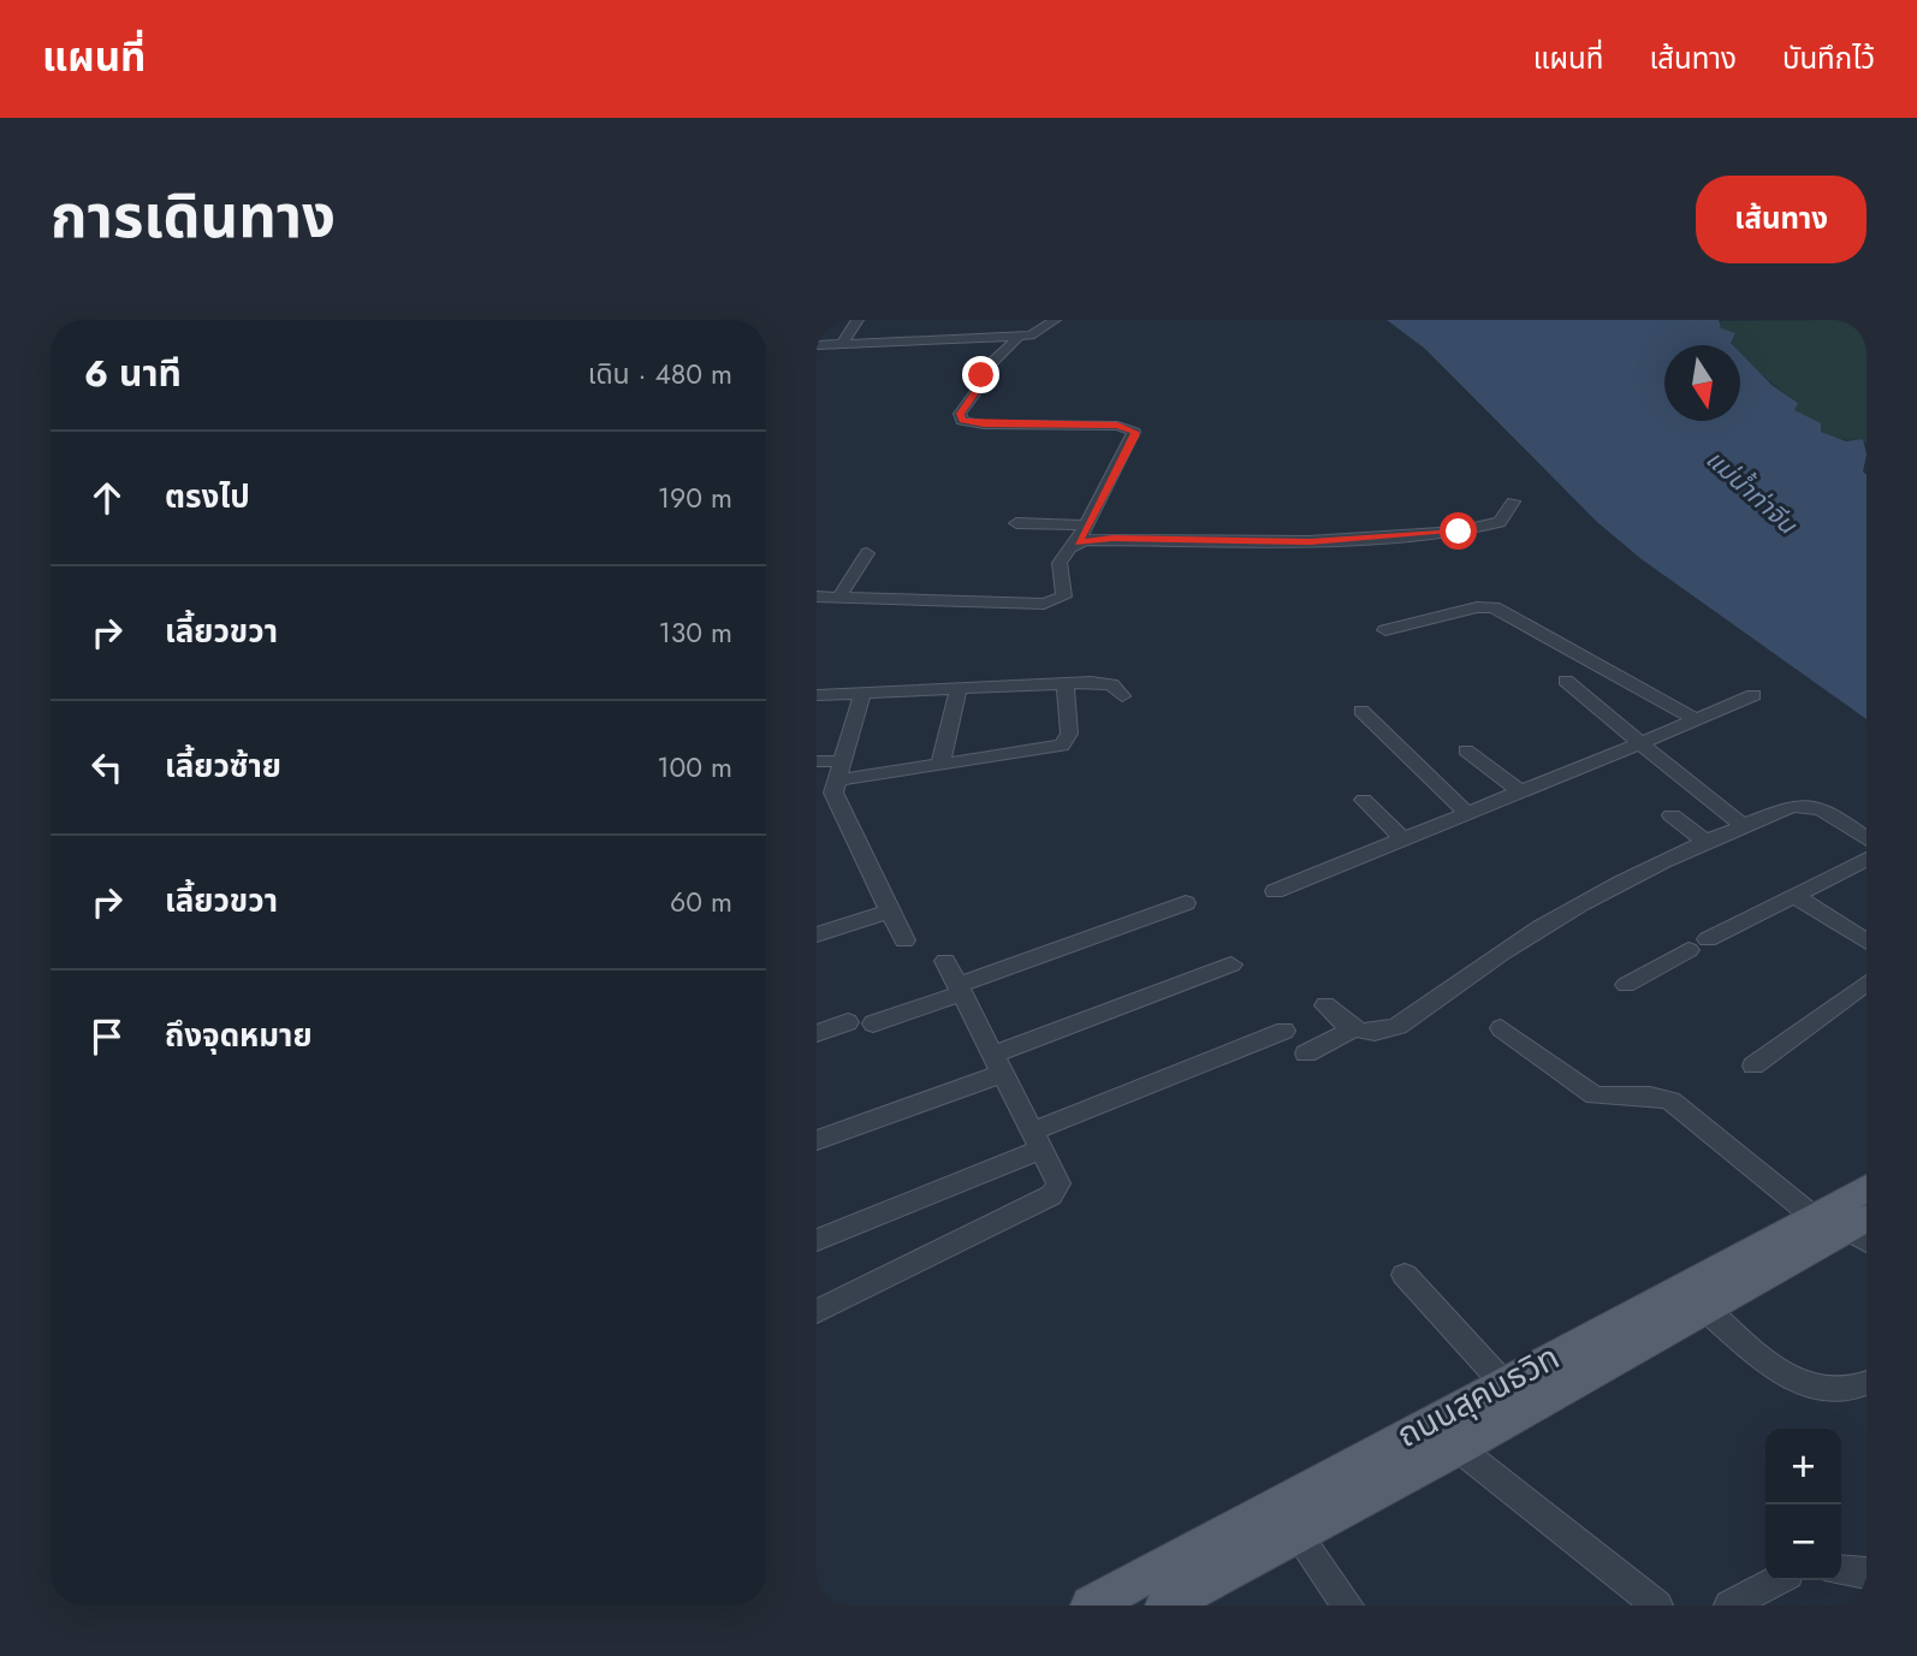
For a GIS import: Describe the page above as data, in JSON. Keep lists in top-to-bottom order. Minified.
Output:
{"streets":{"main road":["ถนนสุคนธวิท"]},"water":["แม่น้ำท่าจีน"],"north":"bottom","page":{"header":"แผนที่","nav":["แผนที่","เส้นทาง","บันทึกไว้"],"title":"การเดินทาง","buttons":"เส้นทาง","heading":["6 นาที","เดิน · 480 m"],"list":[["ตรงไป","190 m"],["เลี้ยวขวา","130 m"],["เลี้ยวซ้าย","100 m"],["เลี้ยวขวา","60 m"],"ถึงจุดหมาย"],"map_buttons":["+","−"]}}
